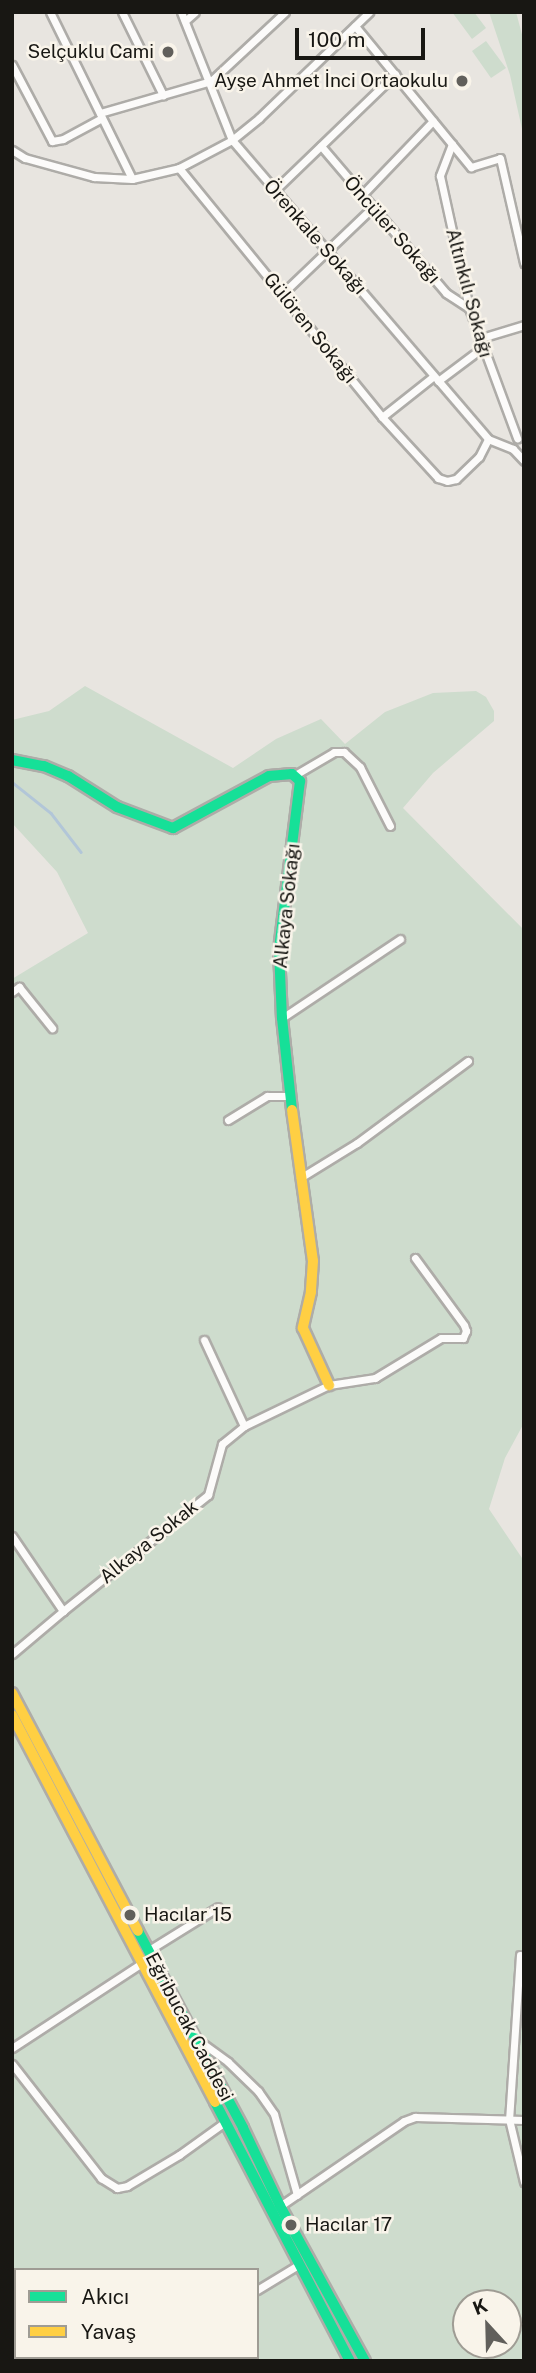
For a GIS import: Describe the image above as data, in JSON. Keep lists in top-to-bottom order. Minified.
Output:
{"streets":{"main road":["Alkaya Sokağı","Eğribucak Caddesi"],"street":["Öncüler Sokağı","Örenkale Sokağı","Altınkılı Sokağı","Gülören Sokağı","Alkaya Sokak"]},"crossings":[["Öncüler Sokağı","Altınkılı Sokağı"],["Örenkale Sokağı","Gülören Sokağı"],["Alkaya Sokağı","Alkaya Sokak"]],"places":["Selçuklu Cami","Ayşe Ahmet İnci Ortaokulu","Hacılar 15","Hacılar 17"],"legend":["Akıcı","Yavaş"],"scale_bar":"100 m","north":"top"}
